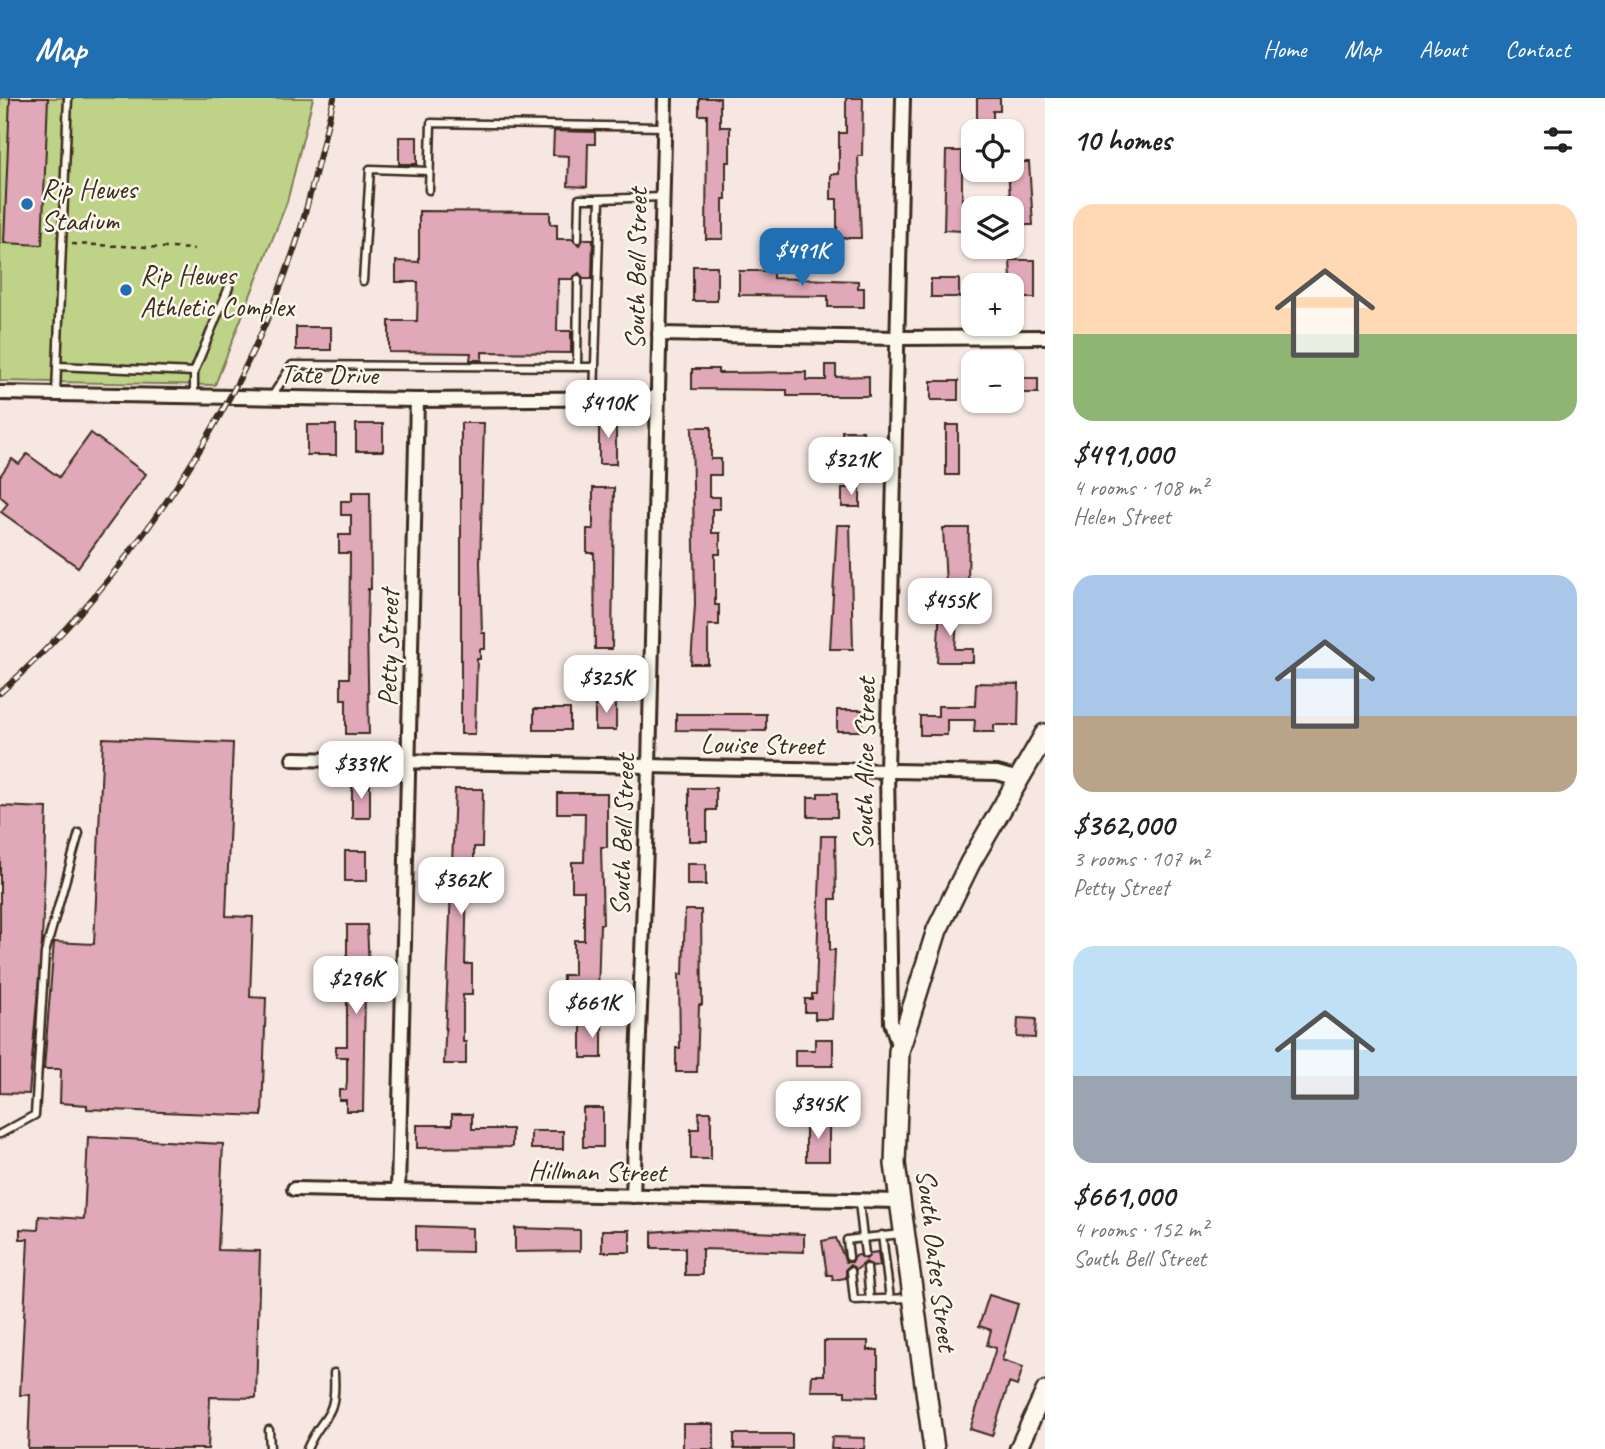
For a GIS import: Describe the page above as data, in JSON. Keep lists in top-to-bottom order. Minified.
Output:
{"streets":{"main road":["South Oates Street"],"street":["South Bell Street","Tate Drive","Petty Street","Louise Street","South Alice Street","Hillman Street"]},"crossings":[["South Bell Street","Tate Drive"],["South Bell Street","Louise Street"],["South Bell Street","Hillman Street"],["Tate Drive","Petty Street"],["Petty Street","Louise Street"],["Petty Street","Hillman Street"],["Louise Street","South Alice Street"],["Louise Street","South Oates Street"],["South Alice Street","South Oates Street"],["Hillman Street","South Oates Street"]],"places":["Rip Hewes Stadium","Rip Hewes Athletic Complex"],"page":{"header":"Map","nav":["Home","Map","About","Contact"],"heading":"10 homes","map_buttons":["+","−"],"list":[{"name":"$491,000","note":"4 rooms · 108 m² · Helen Street"},{"name":"$362,000","note":"3 rooms · 107 m² · Petty Street"},{"name":"$661,000","note":"4 rooms · 152 m² · South Bell Street"}],"price":["$491K","$410K","$321K","$455K","$325K","$339K","$362K","$296K","$661K","$345K"]}}
